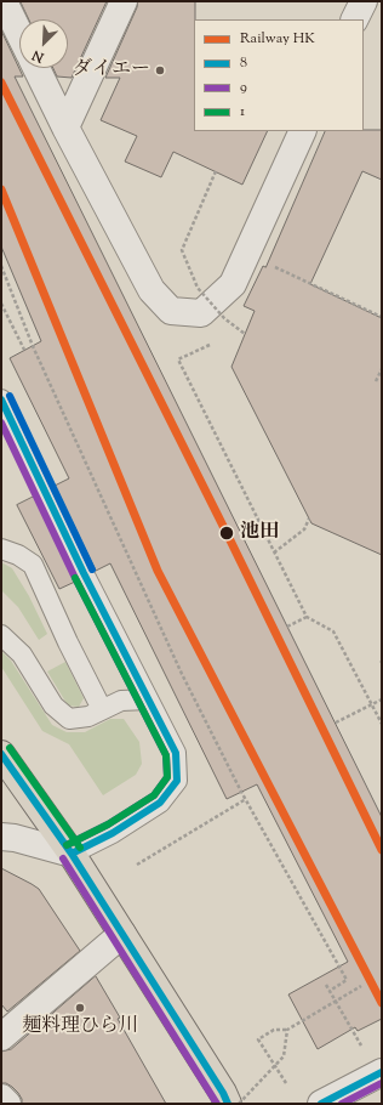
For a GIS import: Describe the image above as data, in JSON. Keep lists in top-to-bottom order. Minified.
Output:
{"places":["ダイエー","池田","麺料理ひら川"],"lines":["rail line HK","transit line 8","transit line 9","transit line 1"],"legend":["Railway HK","8","9","1"],"north":"bottom left"}
